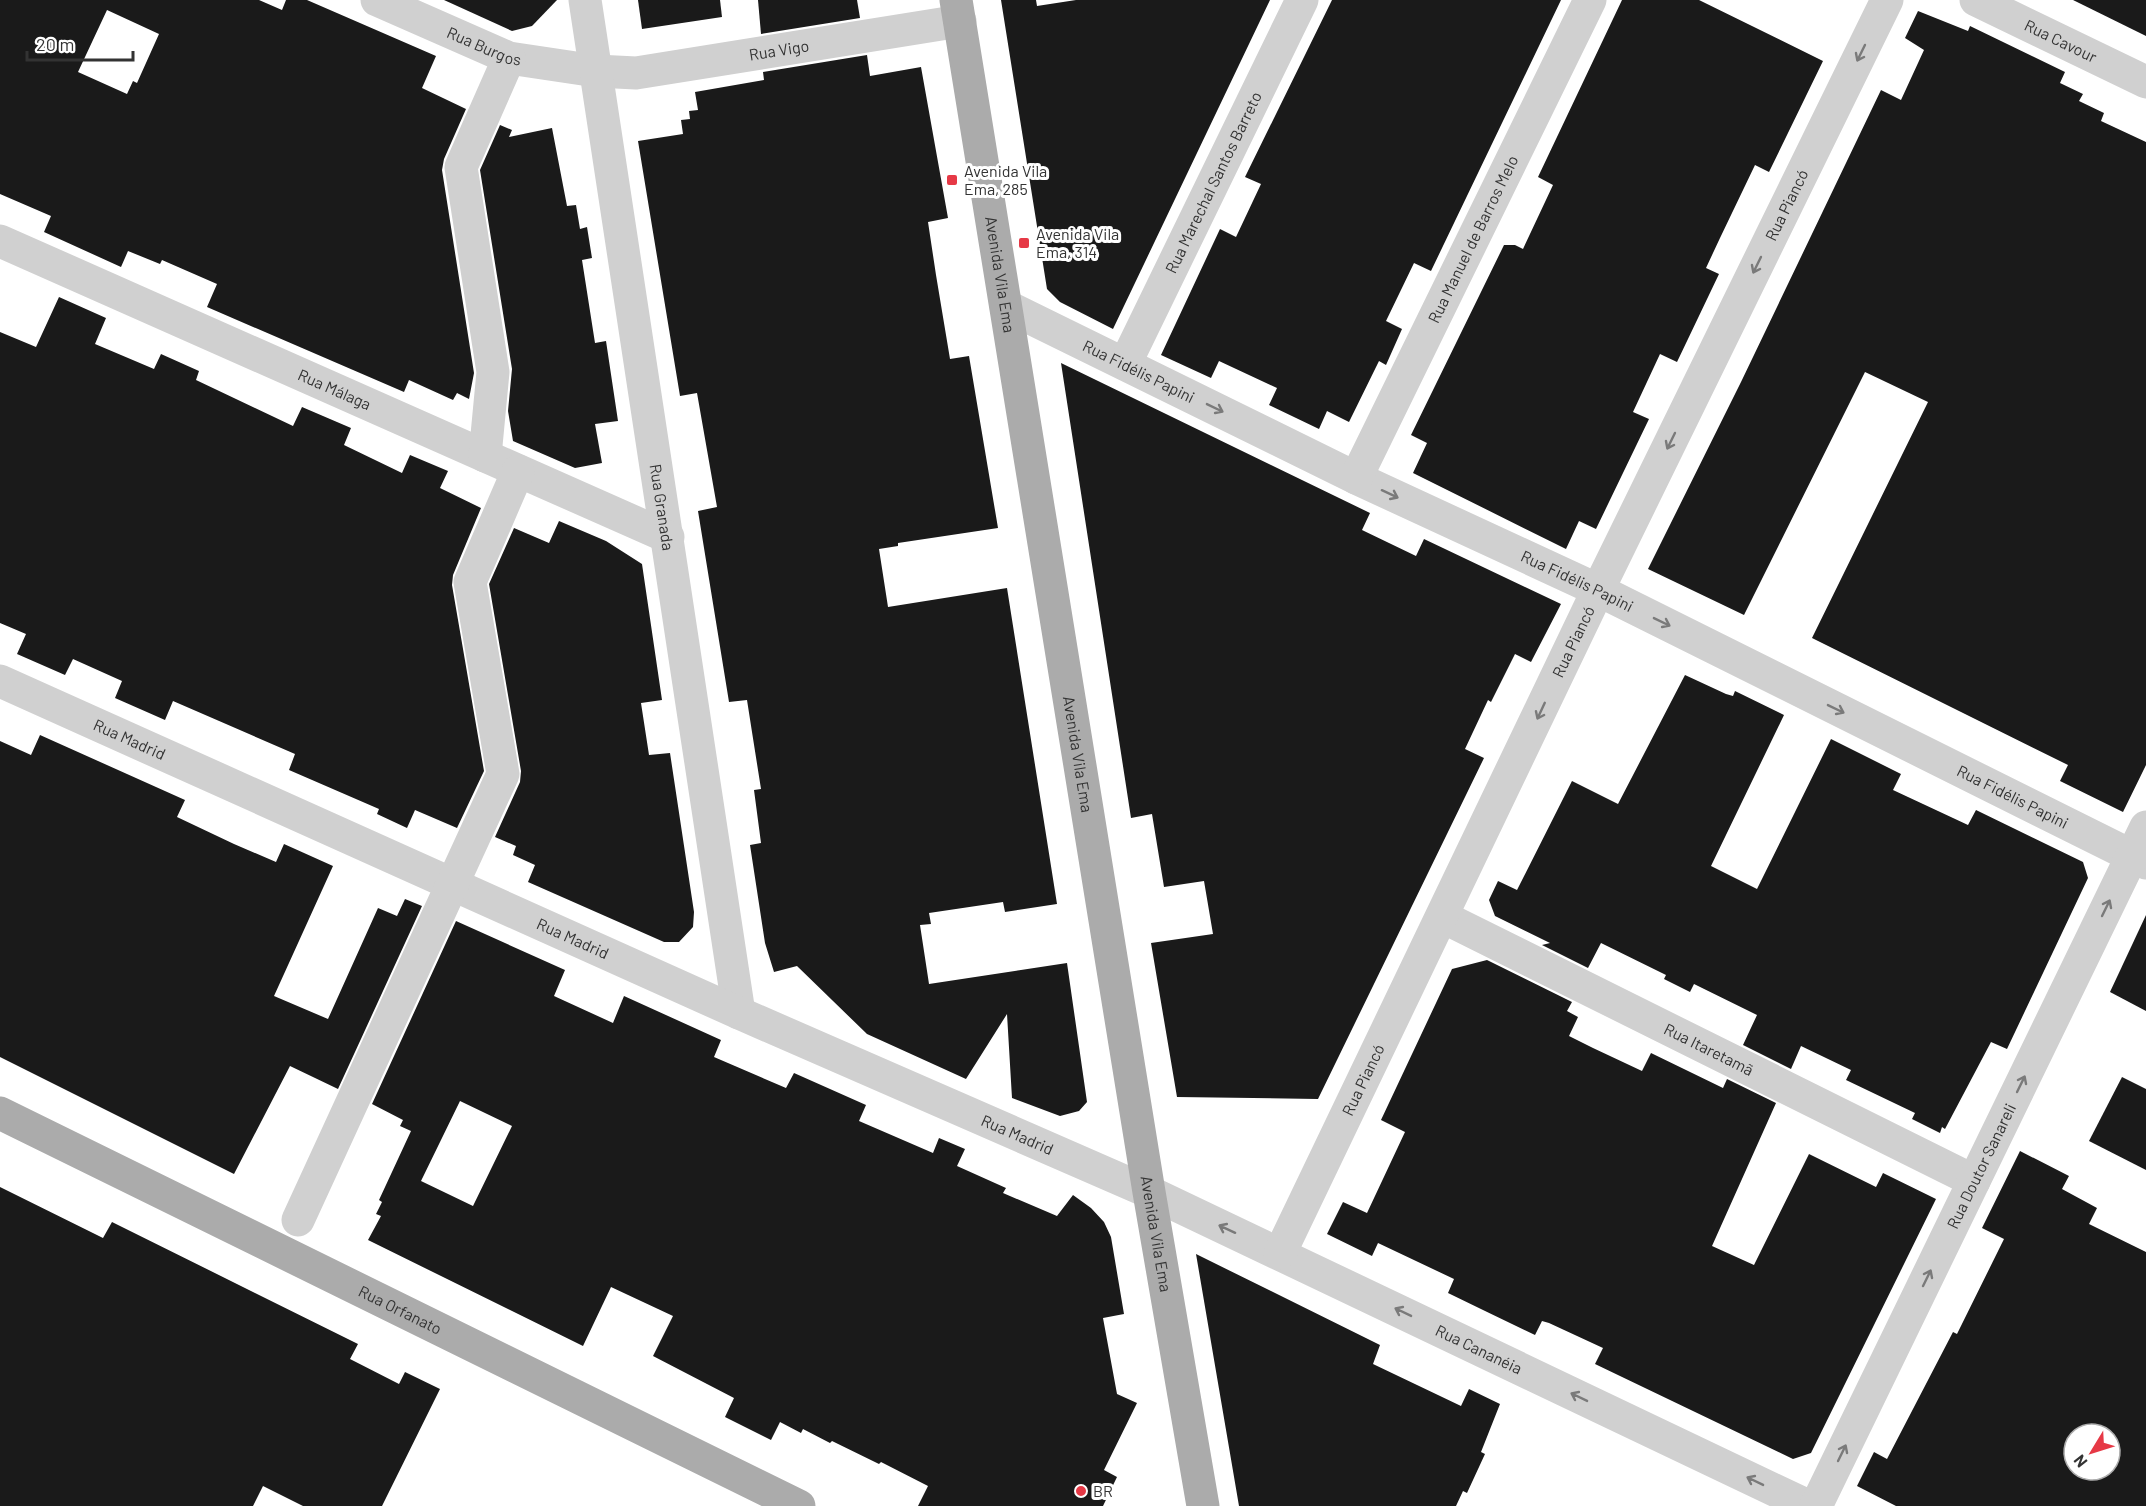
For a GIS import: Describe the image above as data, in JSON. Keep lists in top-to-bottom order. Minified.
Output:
{"streets":{"main road":["Avenida Vila Ema","Rua Orfanato"],"street":["Rua Cavour","Rua Burgos","Rua Vigo","Rua Marechal Santos Barreto","Rua Piancó","Rua Manuel de Barros Melo","Rua Fidélis Papini","Rua Málaga","Rua Granada","Rua Madrid","Rua Itaretamã","Rua Doutor Sanareli","Rua Cananéia"]},"crossings":[["Rua Burgos","Rua Vigo"],["Rua Burgos","Rua Granada"],["Rua Vigo","Avenida Vila Ema"],["Rua Vigo","Rua Granada"],["Rua Marechal Santos Barreto","Rua Fidélis Papini"],["Rua Piancó","Rua Fidélis Papini"],["Rua Piancó","Rua Itaretamã"],["Rua Piancó","Rua Cananéia"],["Rua Manuel de Barros Melo","Rua Fidélis Papini"],["Avenida Vila Ema","Rua Fidélis Papini"],["Avenida Vila Ema","Rua Madrid"],["Avenida Vila Ema","Rua Cananéia"],["Rua Fidélis Papini","Rua Doutor Sanareli"],["Rua Málaga","Rua Granada"],["Rua Granada","Rua Madrid"],["Rua Madrid","Rua Cananéia"],["Rua Itaretamã","Rua Doutor Sanareli"]],"one_way":["Rua Piancó","Rua Fidélis Papini","Rua Doutor Sanareli","Rua Cananéia"],"places":{"transit":["Avenida Vila Ema, 285","Avenida Vila Ema, 314"],"other":["BR"]},"scale_bar":"20 m","north":"bottom left"}
